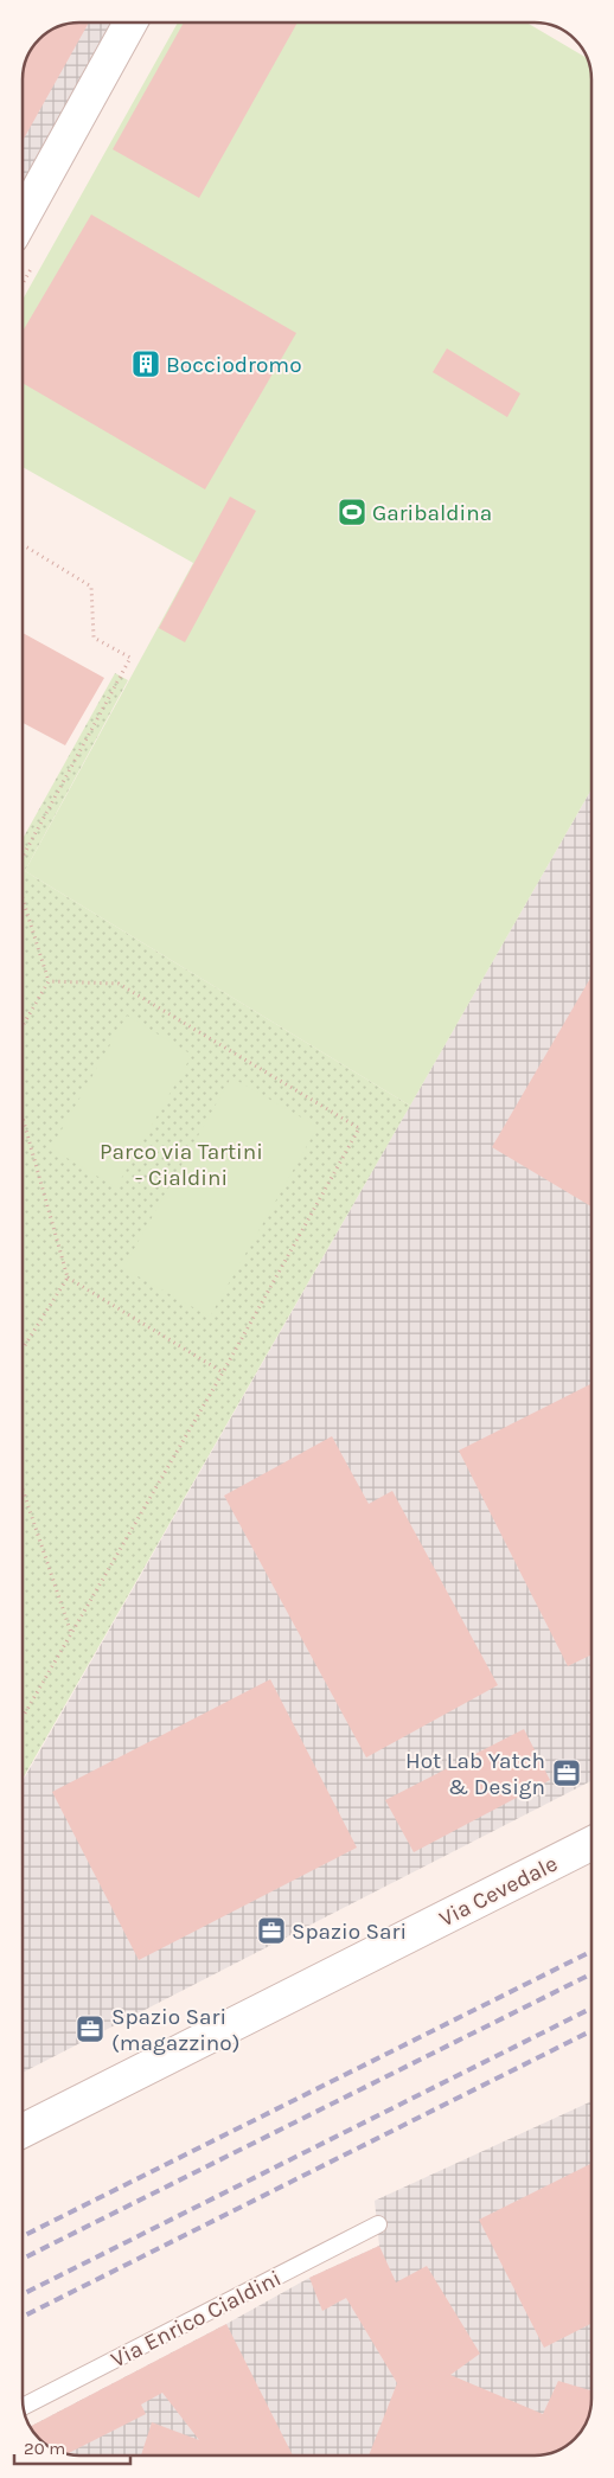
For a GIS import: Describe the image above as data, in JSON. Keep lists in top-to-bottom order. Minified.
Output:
{"streets":{"street":["Via Cevedale"],"lane":["Via Enrico Cialdini"]},"parks":["Parco via Tartini - Cialdini"],"places":{"building":["Bocciodromo"],"sports":["Garibaldina"],"office":["Hot Lab Yatch & Design","Spazio Sari","Spazio Sari (magazzino)"]},"scale_bar":"20 m"}
